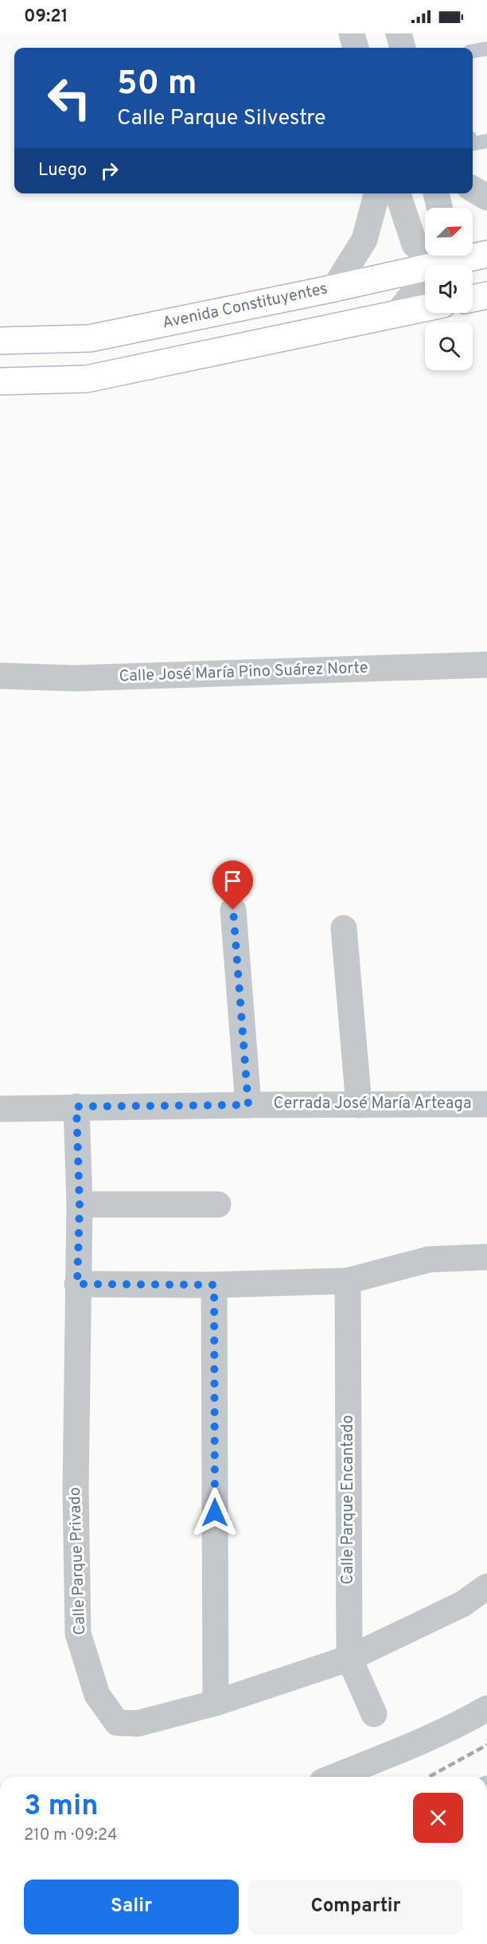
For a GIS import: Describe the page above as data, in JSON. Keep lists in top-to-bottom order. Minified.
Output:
{"streets":{"main road":["Avenida Constituyentes"],"street":["Calle José María Pino Suárez Norte","Cerrada José María Arteaga","Calle Parque Encantado","Calle Parque Privado"]},"crossings":[["Cerrada José María Arteaga","Calle Parque Privado"],["Calle Parque Encantado","Calle Parque Privado"]],"north":"top right","page":{"status":"09:21","turn":["50 m","Calle Parque Silvestre"],"then":"Luego","heading":["3 min","210 m · 09:24"],"buttons":["Salir","Compartir"]}}
